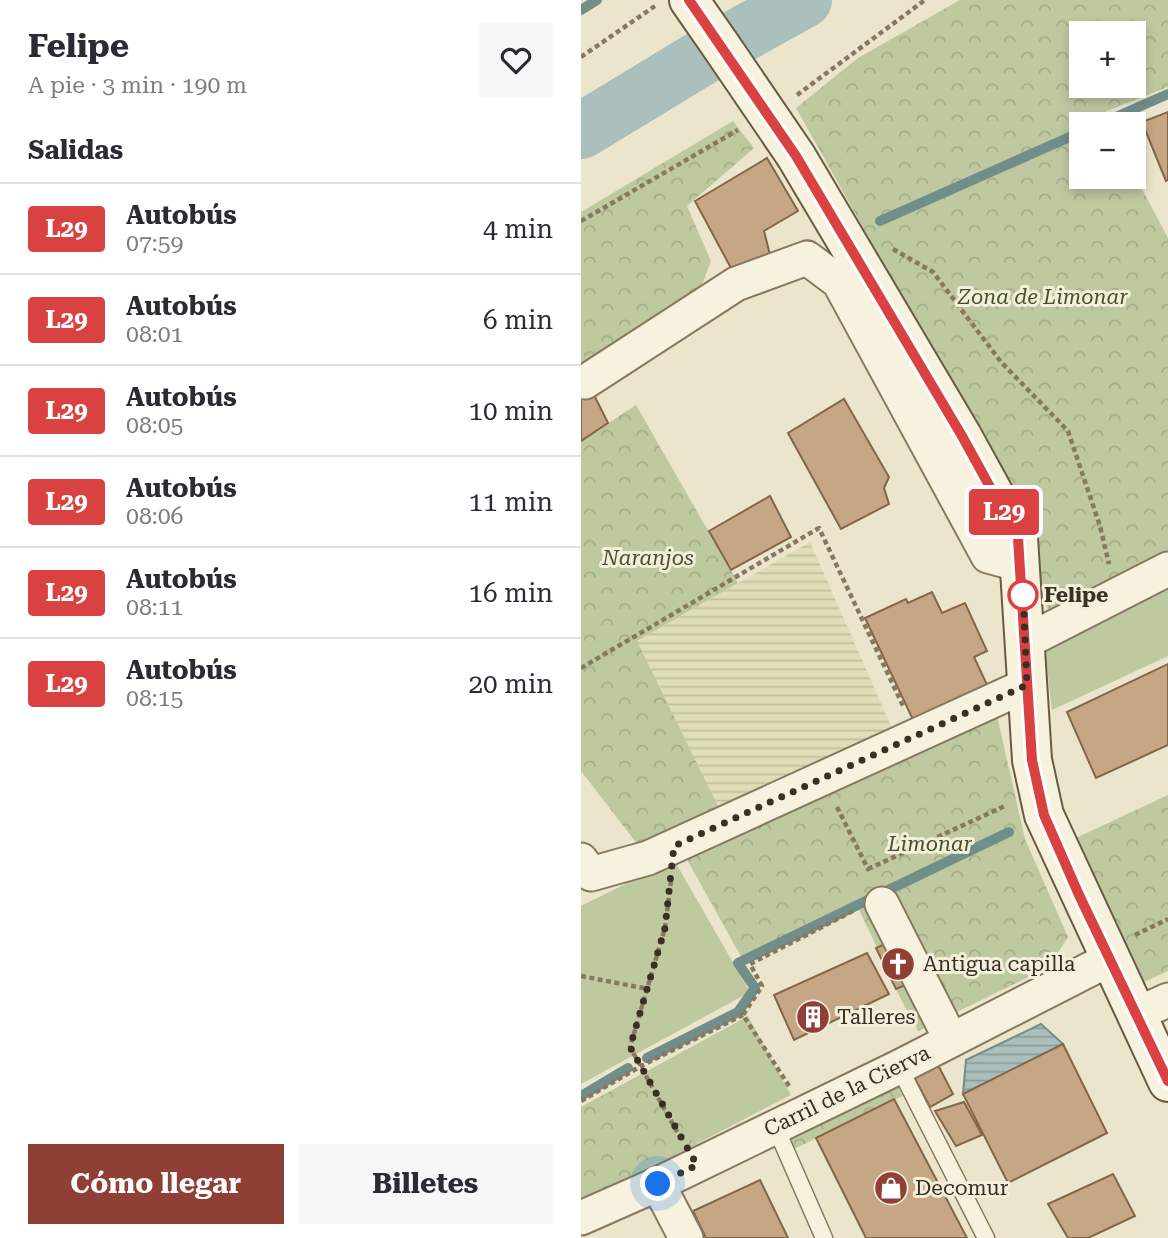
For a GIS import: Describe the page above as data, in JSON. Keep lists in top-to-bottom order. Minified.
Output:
{"streets":{"street":["Carril de la Cierva"]},"parks":["Zona de Limonar","Naranjos","Limonar"],"places":{"other":["Felipe"],"church":["Antigua capilla"],"building":["Talleres"],"shop":["Decomur"]},"lines":["bus line L29"],"page":{"heading":[["Felipe","A pie · 3 min · 190 m"],"Salidas"],"on_map":"L29","map_buttons":["+","−"],"list":[{"mark":"L29","name":"Autobús","note":"07:59","value":"4 min"},{"mark":"L29","name":"Autobús","note":"08:01","value":"6 min"},{"mark":"L29","name":"Autobús","note":"08:05","value":"10 min"},{"mark":"L29","name":"Autobús","note":"08:06","value":"11 min"},{"mark":"L29","name":"Autobús","note":"08:11","value":"16 min"},{"mark":"L29","name":"Autobús","note":"08:15","value":"20 min"}],"buttons":["Cómo llegar","Billetes"]}}
